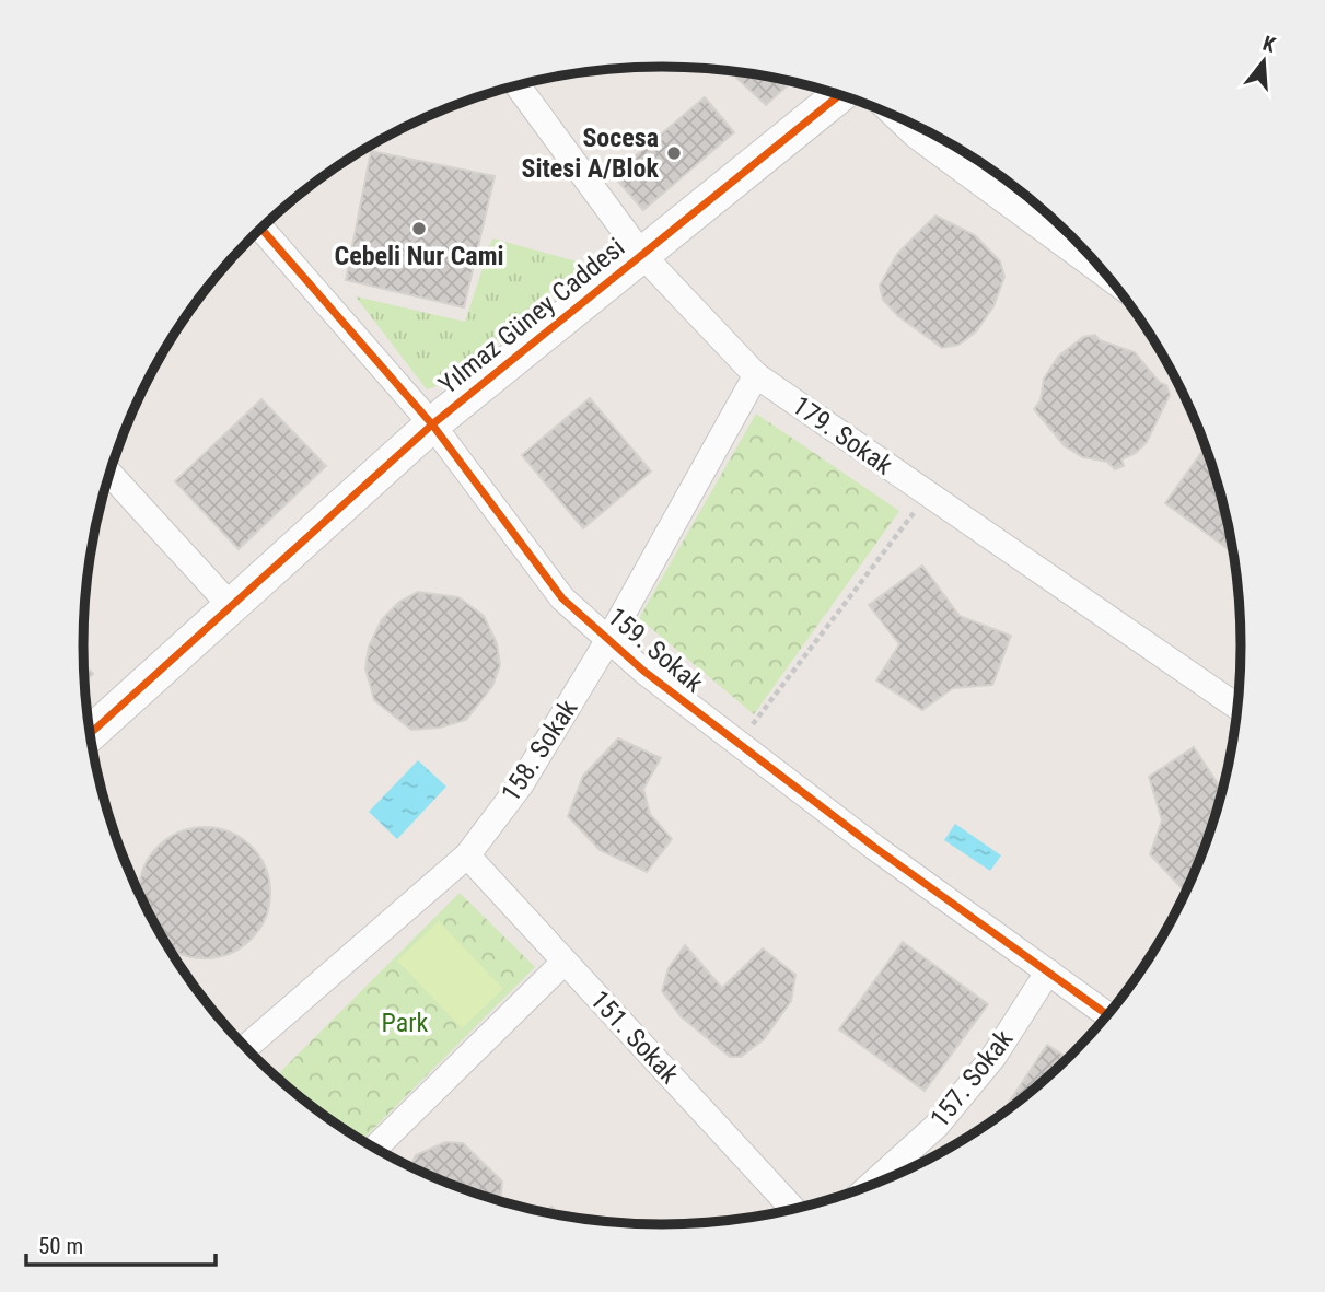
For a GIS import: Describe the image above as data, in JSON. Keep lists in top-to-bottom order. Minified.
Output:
{"streets":{"street":["Yılmaz Güney Caddesi","179. Sokak","159. Sokak","158. Sokak","151. Sokak","157. Sokak"]},"crossings":[["Yılmaz Güney Caddesi","179. Sokak"],["Yılmaz Güney Caddesi","159. Sokak"],["179. Sokak","158. Sokak"],["159. Sokak","158. Sokak"],["159. Sokak","157. Sokak"],["158. Sokak","151. Sokak"]],"parks":["Park"],"places":["Socesa Sitesi A/Blok","Cebeli Nur Cami"],"scale_bar":"50 m","north":"top"}
